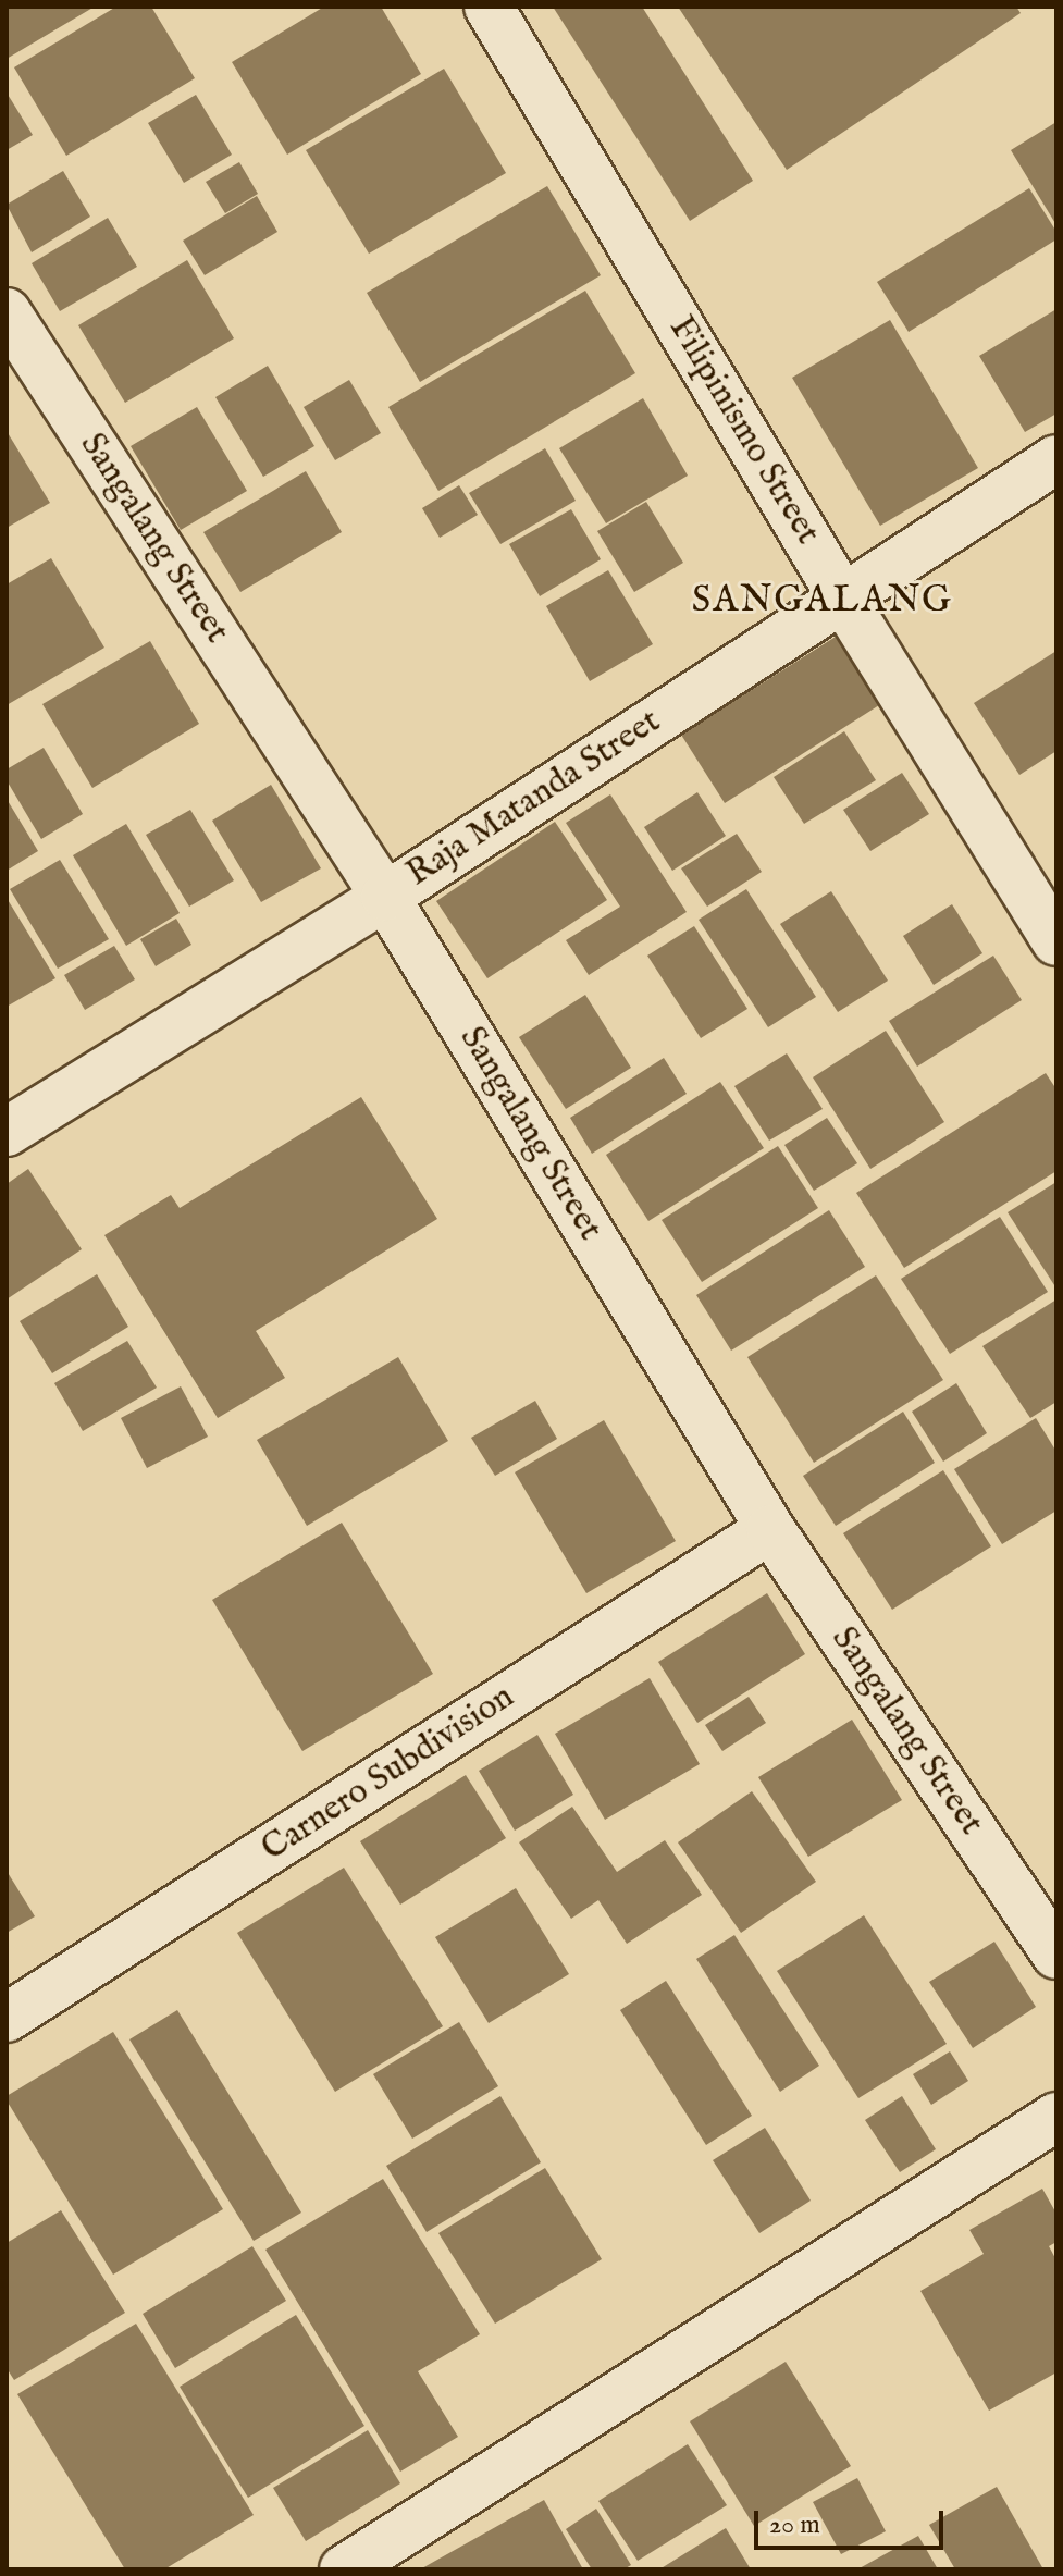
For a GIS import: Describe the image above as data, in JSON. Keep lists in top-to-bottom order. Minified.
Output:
{"streets":{"street":["Filipinismo Street","Sangalang Street","Raja Matanda Street","Carnero Subdivision"]},"crossings":[["Filipinismo Street","Raja Matanda Street"],["Sangalang Street","Raja Matanda Street"],["Sangalang Street","Carnero Subdivision"]],"districts":["SANGALANG"],"scale_bar":"20 m"}
